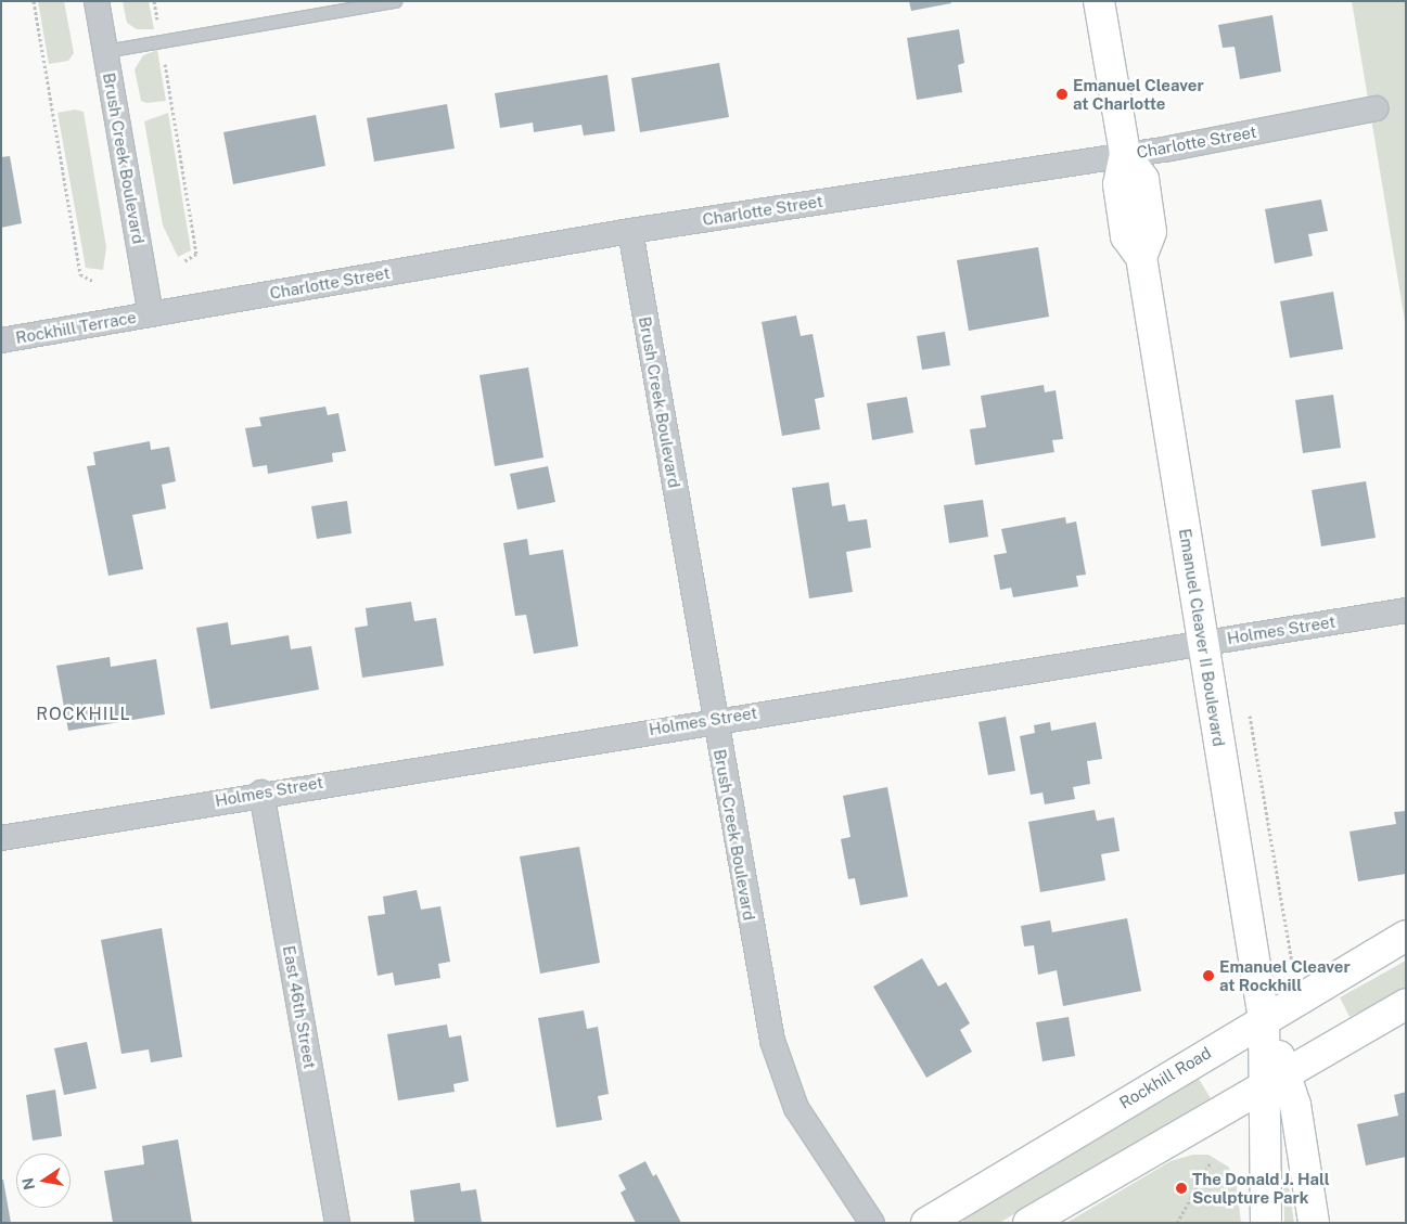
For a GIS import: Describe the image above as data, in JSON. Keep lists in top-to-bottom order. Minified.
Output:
{"streets":{"main road":["Emanuel Cleaver II Boulevard","Rockhill Road"],"street":["Charlotte Street","Brush Creek Boulevard","Rockhill Terrace","Holmes Street","East 46th Street"]},"crossings":[["Charlotte Street","Brush Creek Boulevard"],["Charlotte Street","Rockhill Terrace"],["Charlotte Street","Emanuel Cleaver II Boulevard"],["Brush Creek Boulevard","Rockhill Terrace"],["Brush Creek Boulevard","Holmes Street"],["Holmes Street","Emanuel Cleaver II Boulevard"],["Holmes Street","East 46th Street"],["Emanuel Cleaver II Boulevard","Rockhill Road"]],"districts":["ROCKHILL"],"places":["Emanuel Cleaver at Charlotte","Emanuel Cleaver at Rockhill","The Donald J. Hall Sculpture Park"],"north":"left"}
